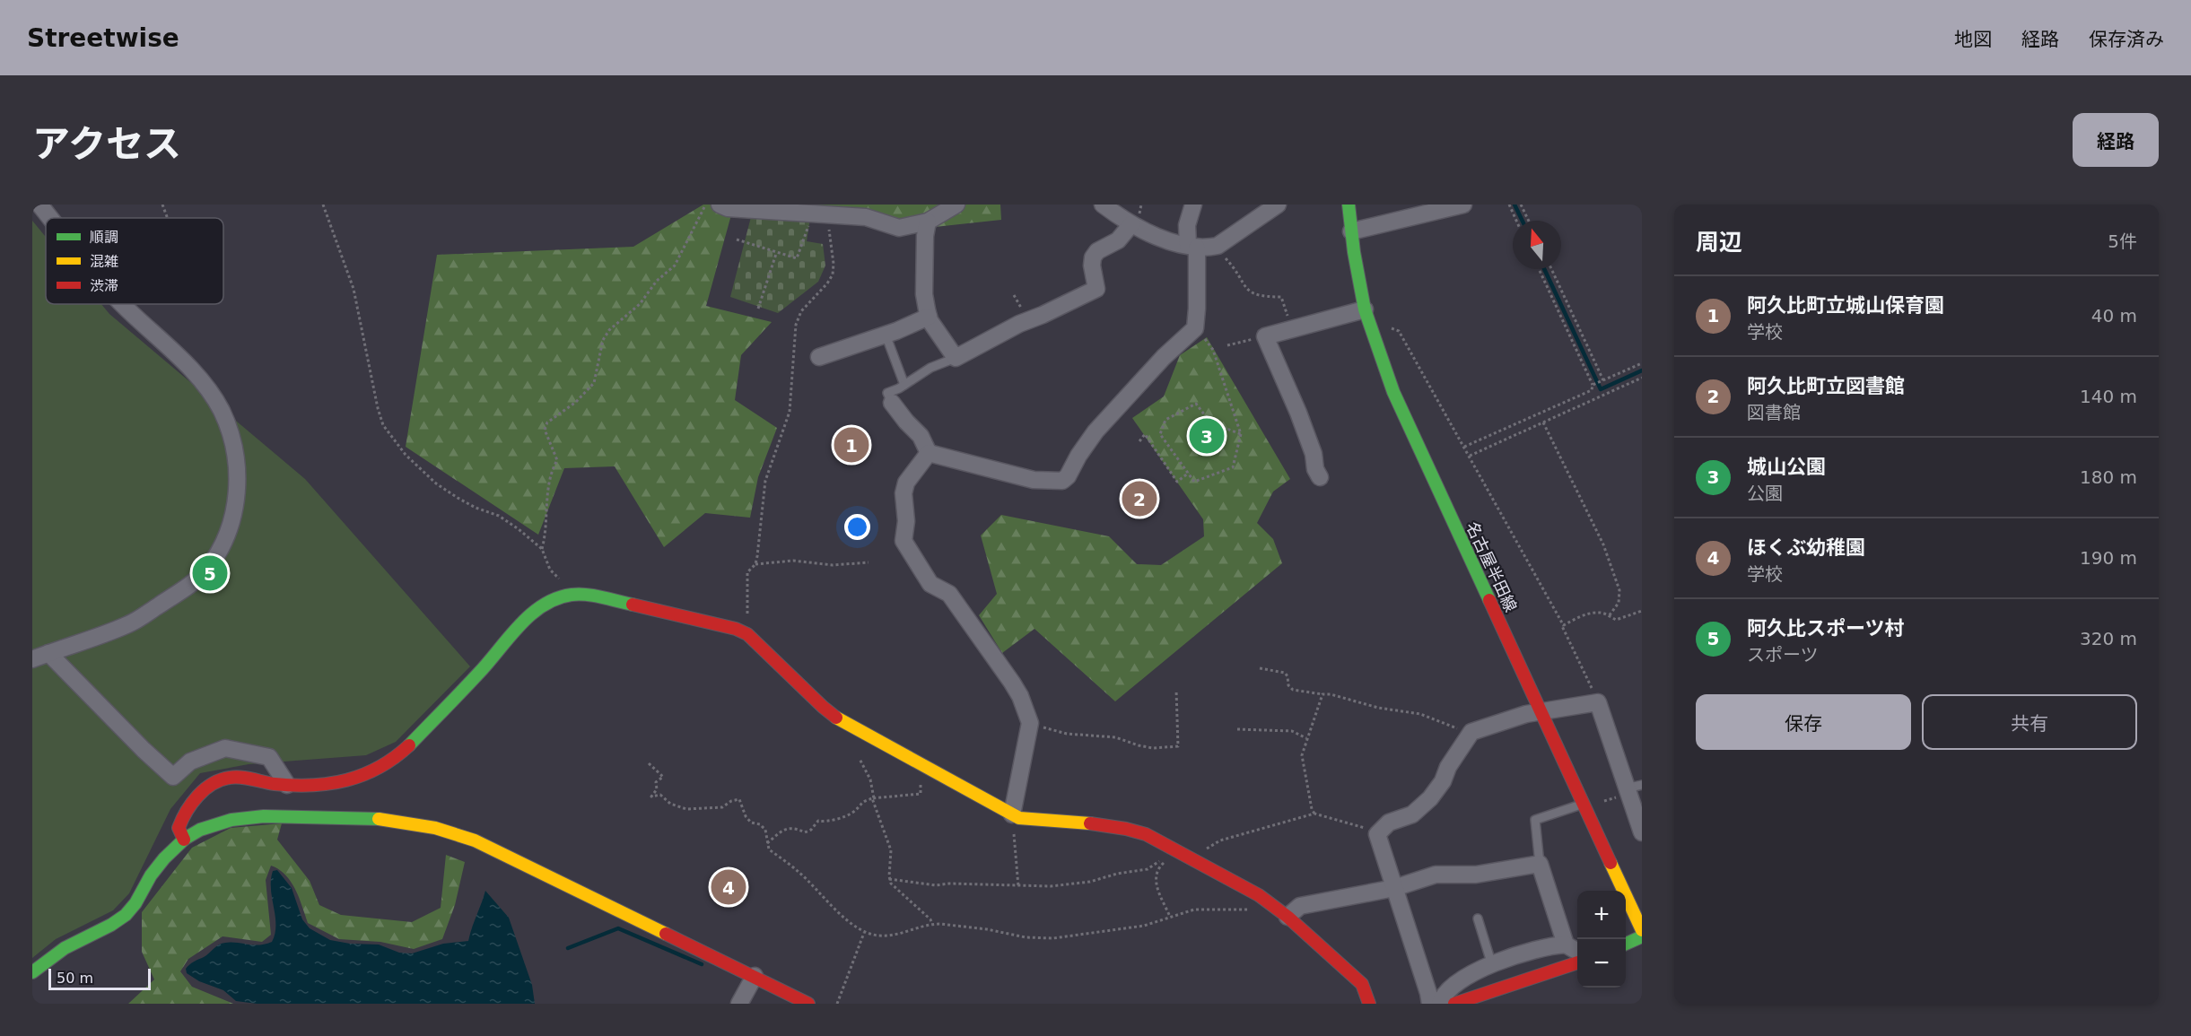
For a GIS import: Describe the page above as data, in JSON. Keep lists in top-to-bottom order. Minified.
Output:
{"streets":{"street":["名古屋半田線"]},"legend":["順調","混雑","渋滞"],"scale_bar":"50 m","north":"top","page":{"header":"Streetwise","nav":["地図","経路","保存済み"],"title":"アクセス","buttons":["経路",["保存","共有"]],"heading":["周辺","5件"],"list":[{"mark":"1","name":"阿久比町立城山保育園","note":"学校","value":"40 m"},{"mark":"2","name":"阿久比町立図書館","note":"図書館","value":"140 m"},{"mark":"3","name":"城山公園","note":"公園","value":"180 m"},{"mark":"4","name":"ほくぶ幼稚園","note":"学校","value":"190 m"},{"mark":"5","name":"阿久比スポーツ村","note":"スポーツ","value":"320 m"}],"pins":["3","1","2","5","4"],"map_buttons":["+","−"],"scale":"50 m"}}
